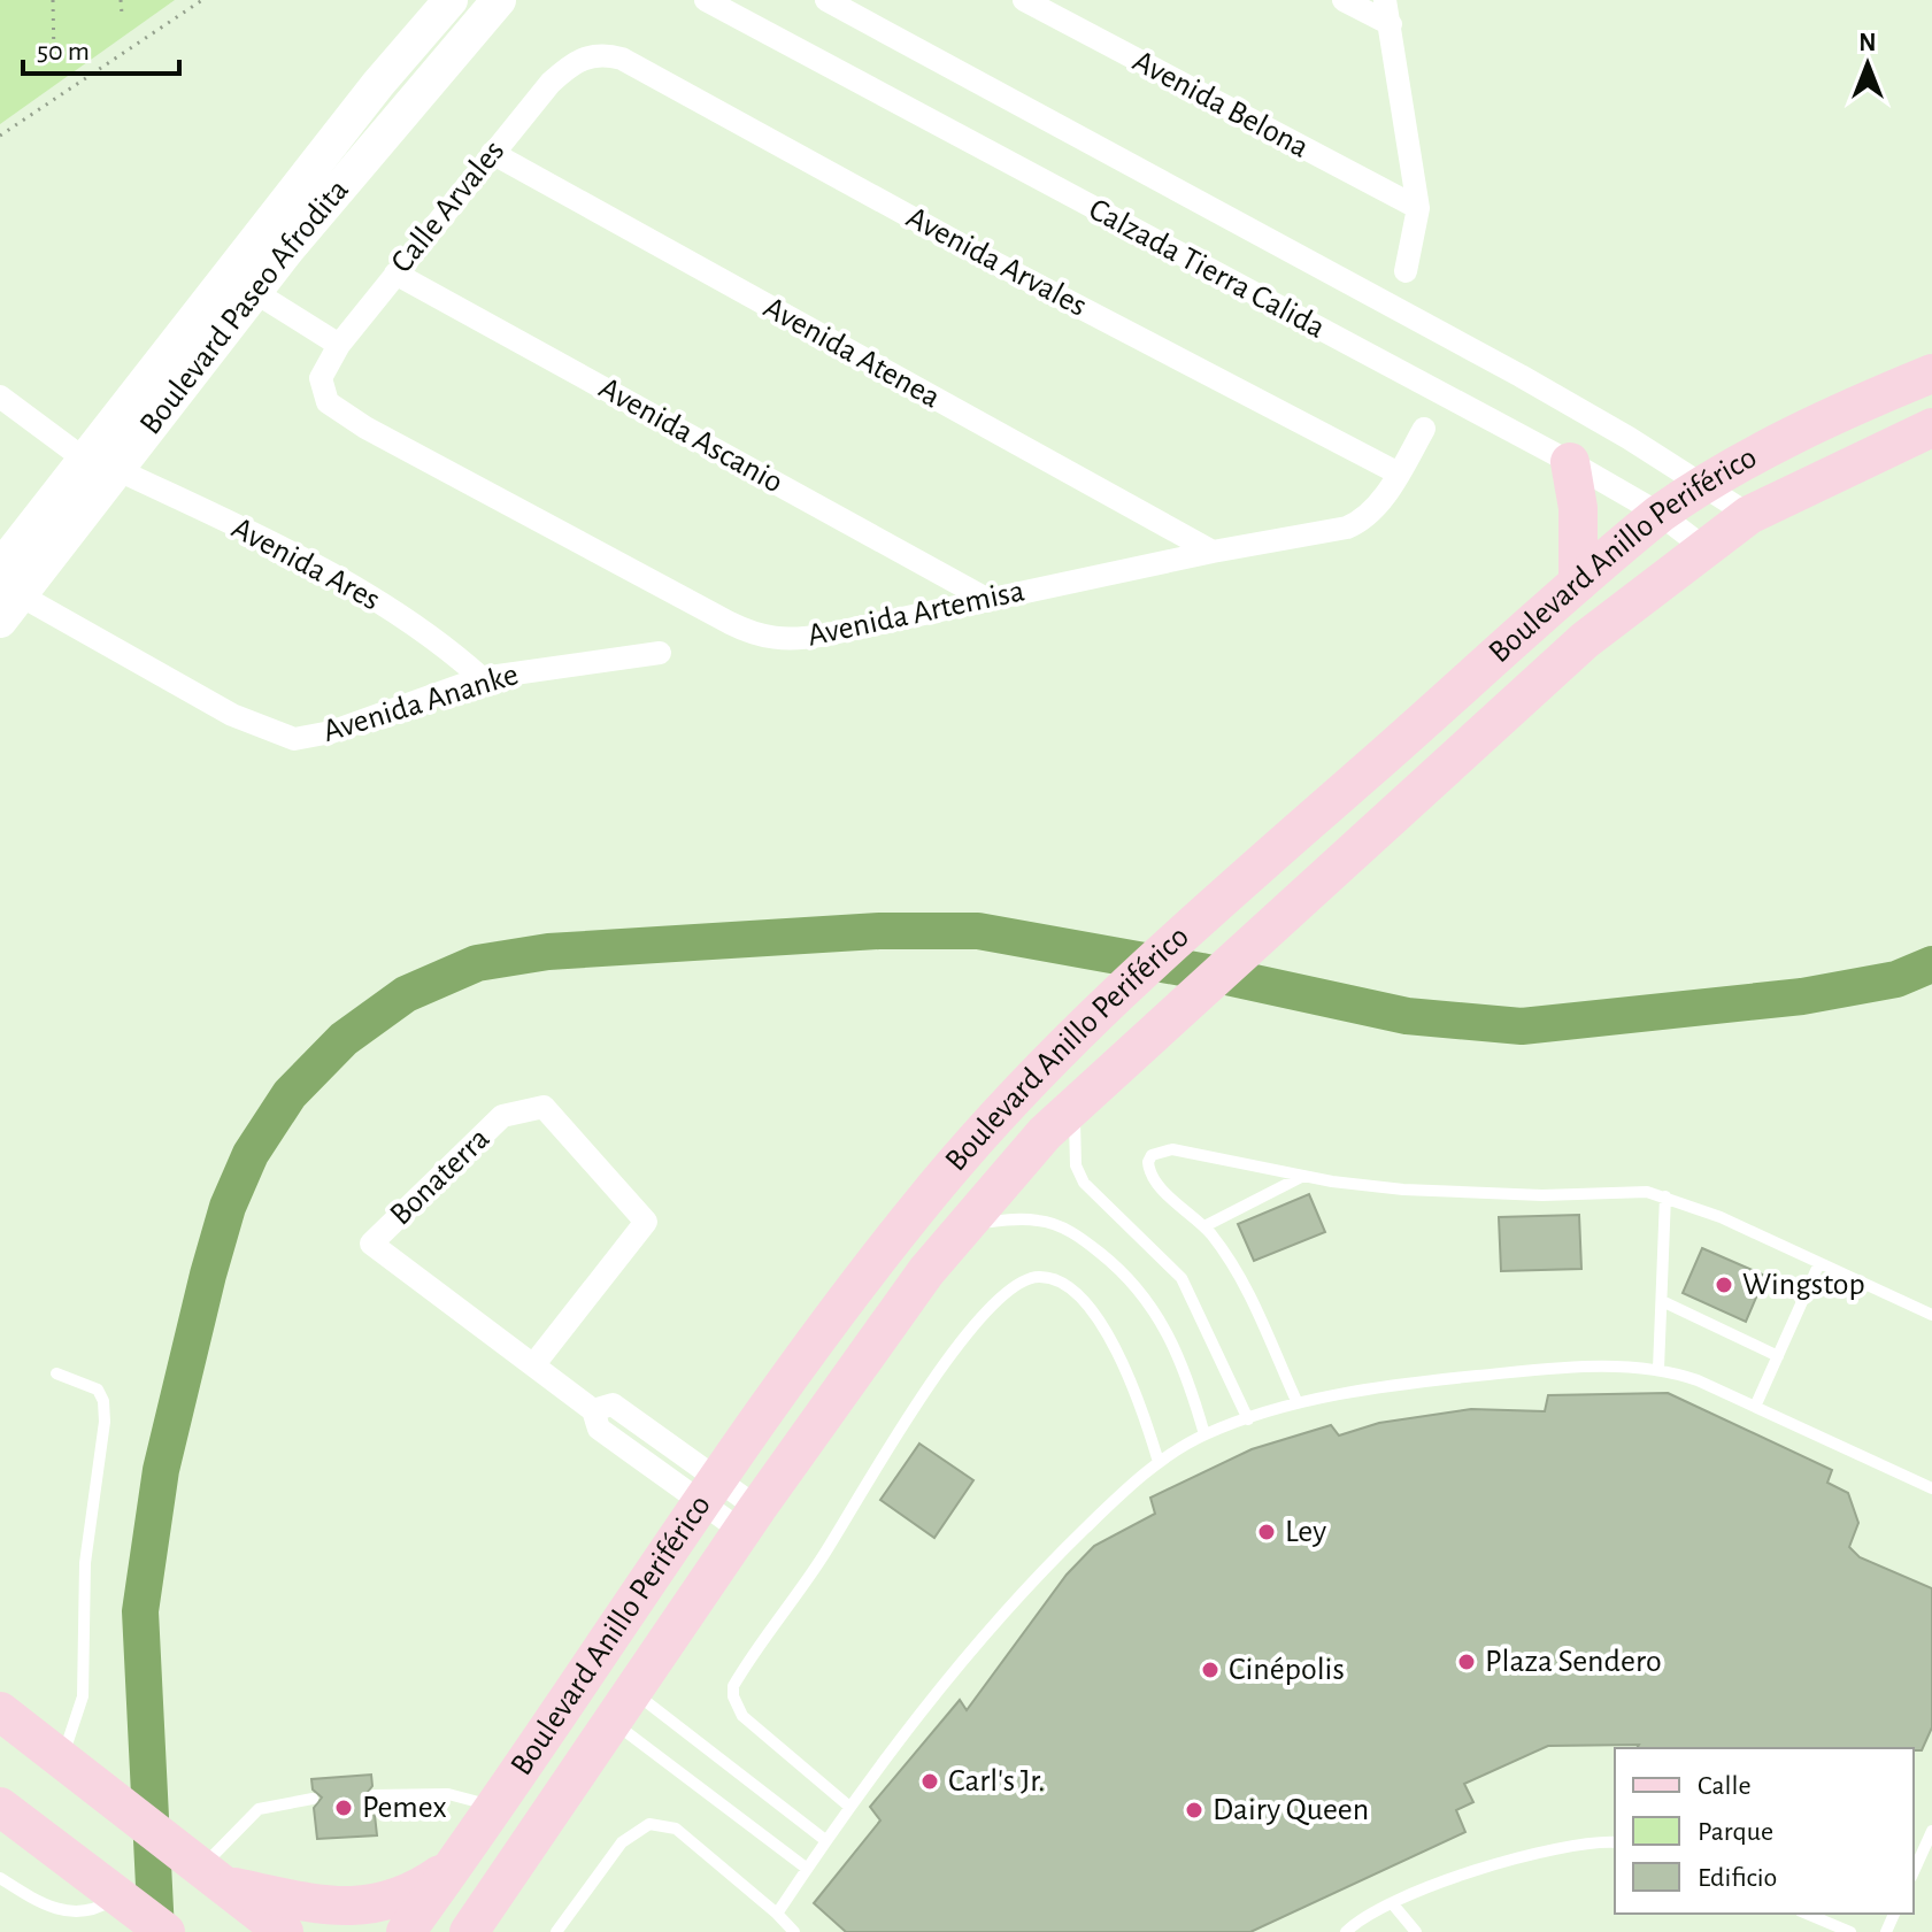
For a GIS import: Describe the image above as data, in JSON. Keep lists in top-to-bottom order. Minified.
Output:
{"streets":{"main road":["Boulevard Anillo Periférico"],"street":["Avenida Belona","Calle Arvales","Avenida Arvales","Calzada Tierra Calida","Boulevard Paseo Afrodita","Avenida Atenea","Avenida Ascanio","Avenida Ares","Avenida Artemisa","Avenida Ananke","Bonaterra"]},"crossings":[["Calle Arvales","Avenida Arvales"],["Calle Arvales","Avenida Atenea"],["Calle Arvales","Avenida Ascanio"],["Calle Arvales","Avenida Artemisa"],["Avenida Arvales","Avenida Artemisa"],["Calzada Tierra Calida","Boulevard Anillo Periférico"],["Boulevard Paseo Afrodita","Avenida Ares"],["Boulevard Paseo Afrodita","Avenida Ananke"],["Avenida Atenea","Avenida Artemisa"],["Avenida Ascanio","Avenida Artemisa"],["Avenida Ares","Avenida Ananke"]],"places":["Wingstop","Ley","Plaza Sendero","Cinépolis","Carl's Jr.","Pemex","Dairy Queen"],"legend":["Calle","Parque","Edificio"],"scale_bar":"50 m","north":"top"}
